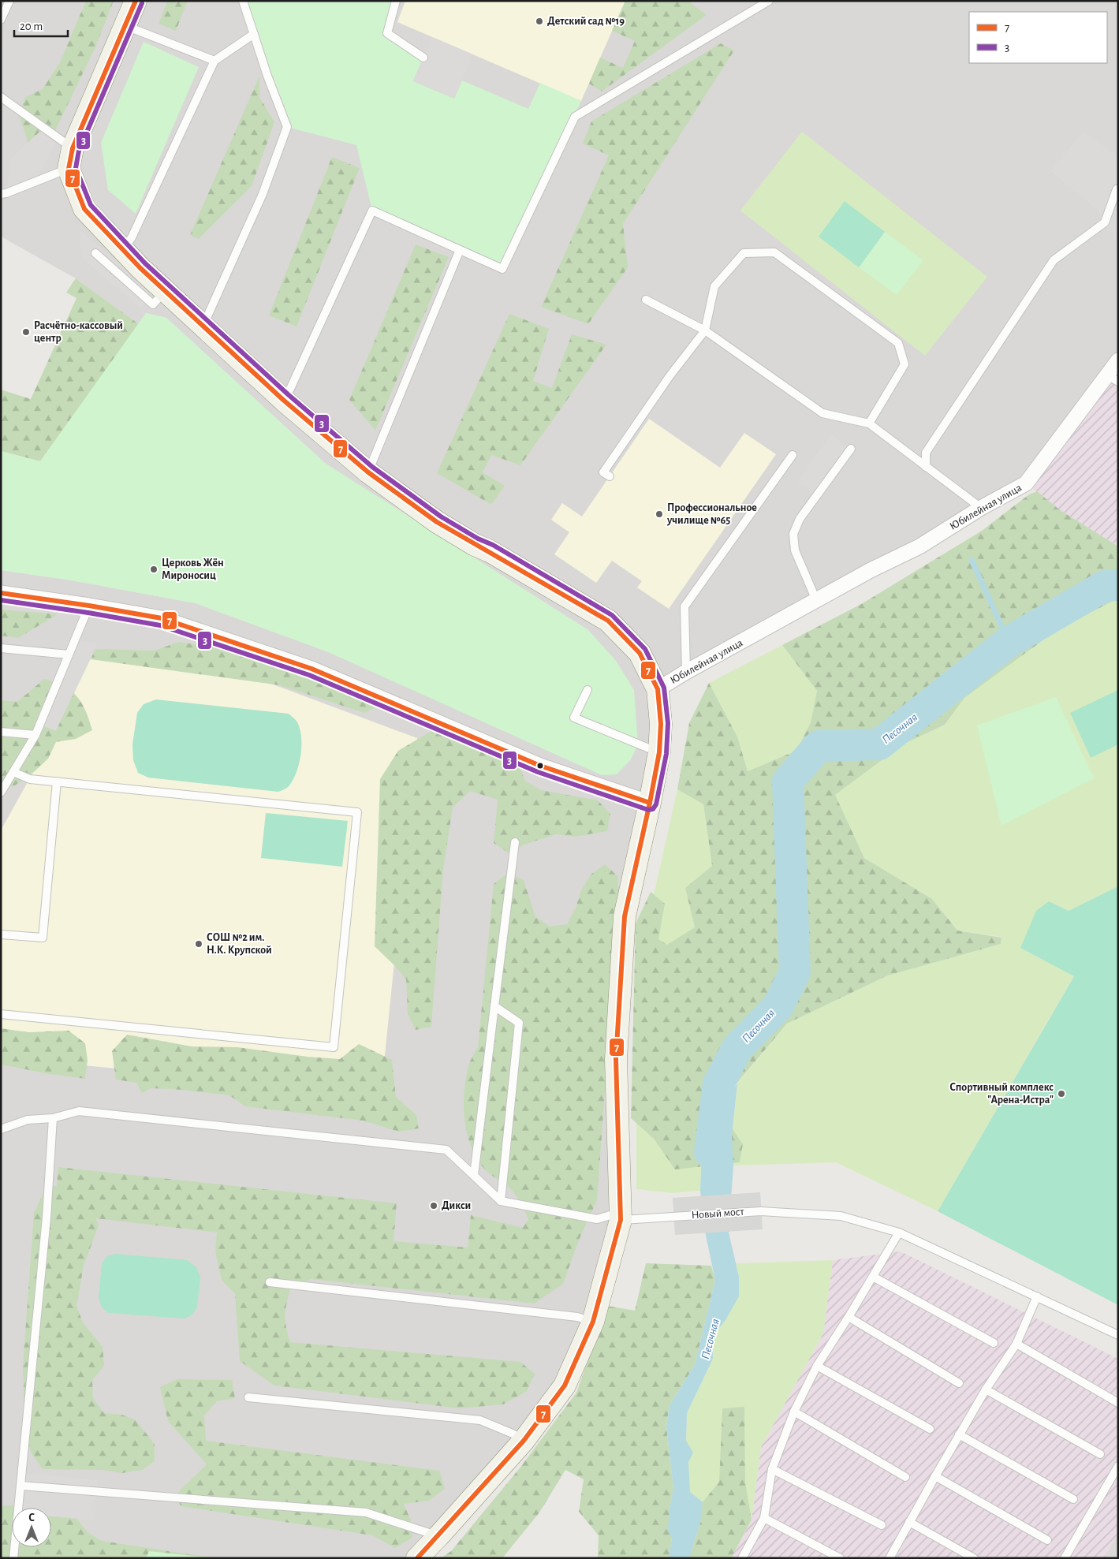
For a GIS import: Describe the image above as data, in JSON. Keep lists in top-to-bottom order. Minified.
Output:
{"streets":{"street":["Юбилейная улица"],"lane":["Новый мост"]},"crossings":[["Юбилейная улица","Новый мост"]],"water":["Песочная"],"places":["Детский сад №19","Расчётно-кассовый центр","Профессиональное училище №65","Церковь Жён Мироносиц","СОШ №2 им. Н.К. Крупской","Спортивный комплекс \"Арена-Истра\"","Дикси"],"lines":["transit line 7","transit line 3"],"legend":["7","3"],"scale_bar":"20 m","north":"top"}
